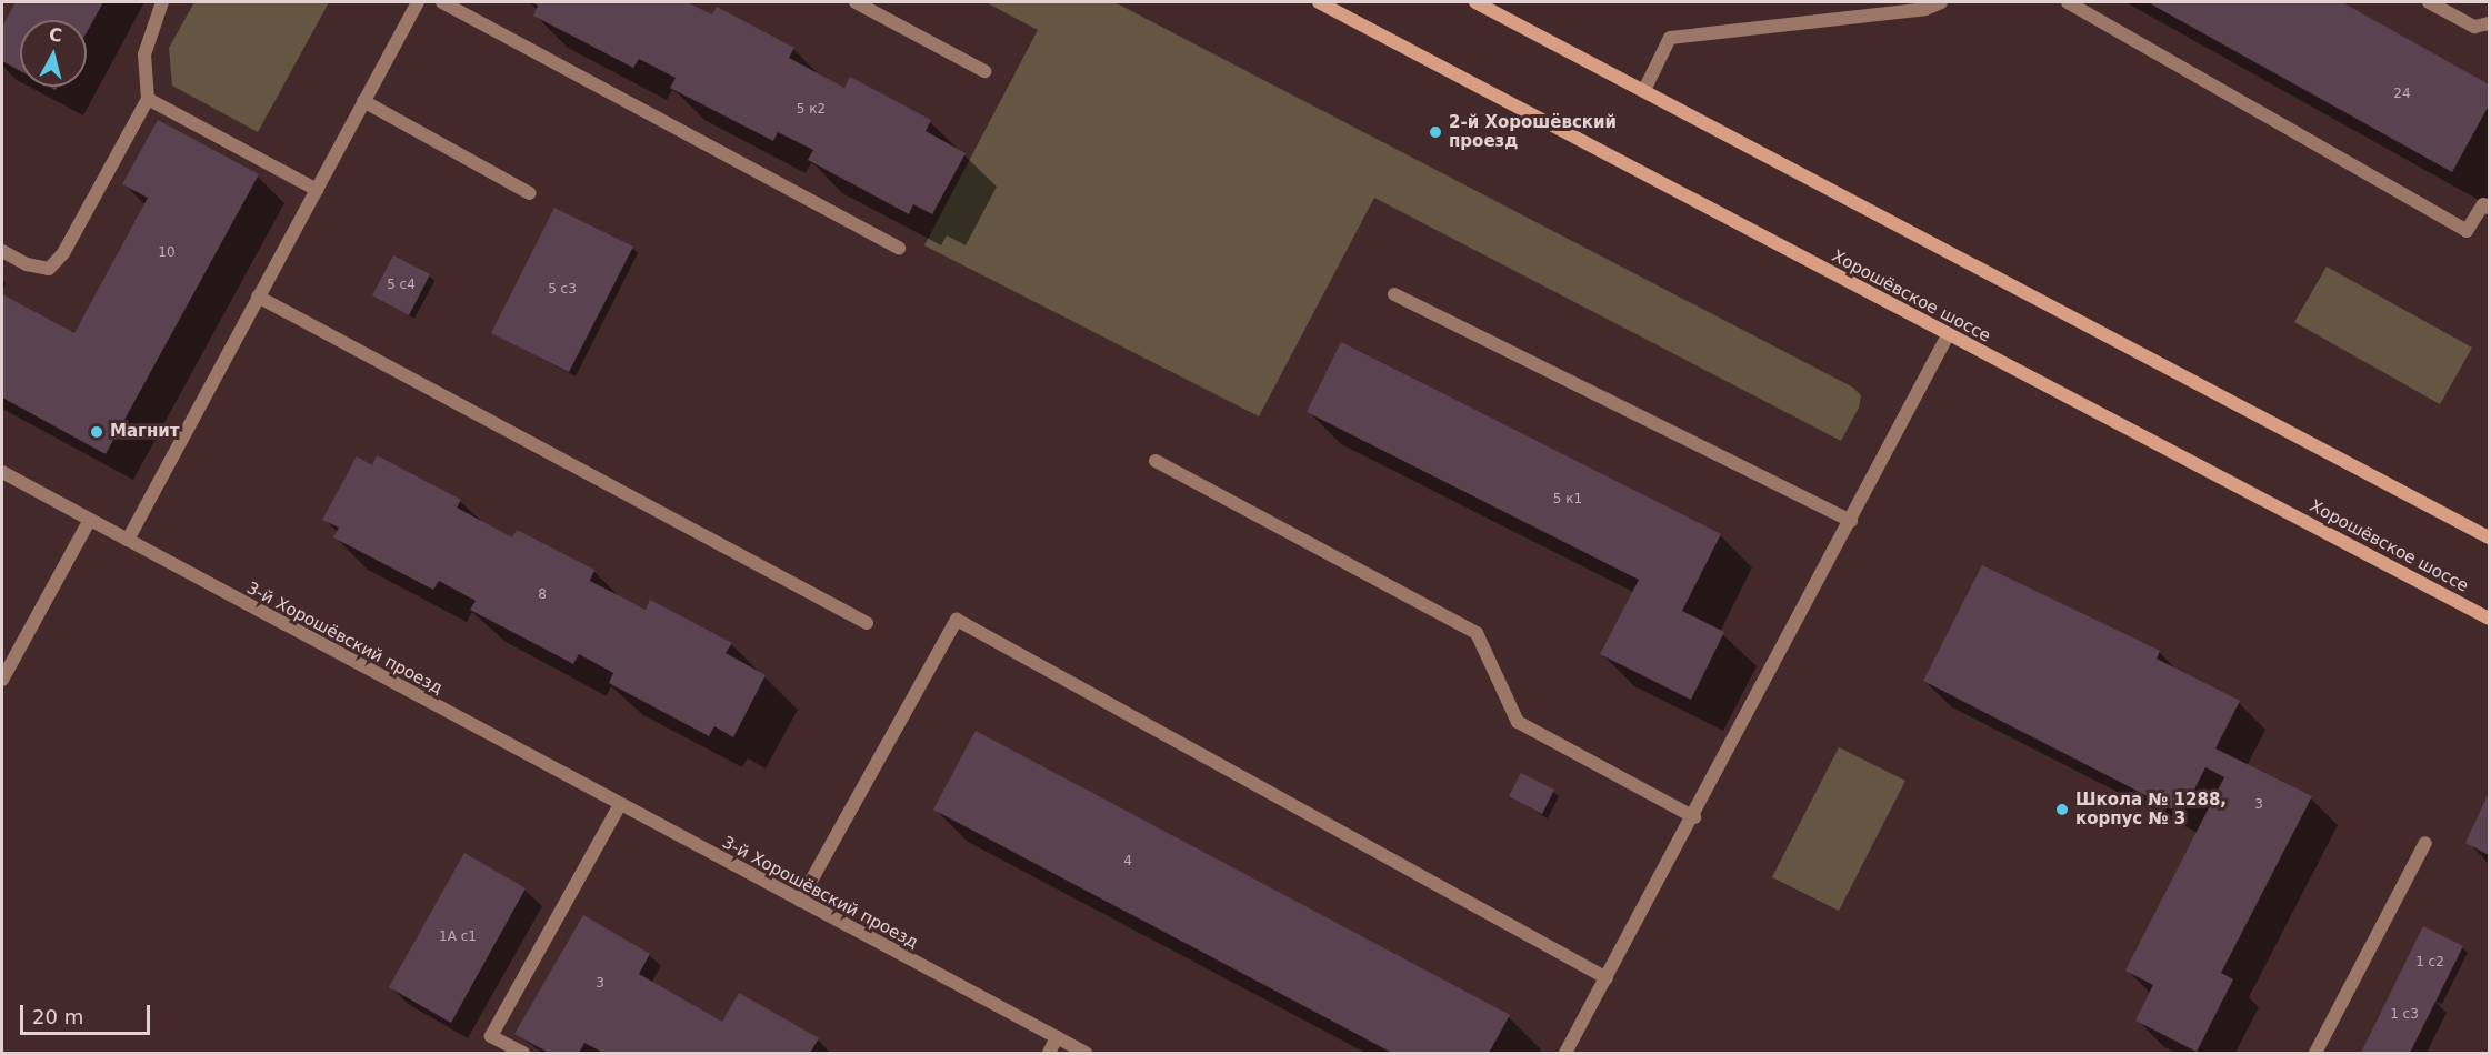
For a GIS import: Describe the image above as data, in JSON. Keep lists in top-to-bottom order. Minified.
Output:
{"streets":{"main road":["Хорошёвское шоссе"],"street":["3-й Хорошёвский проезд"]},"places":["2-й Хорошёвский проезд","Магнит","Школа № 1288, корпус № 3"],"house_numbers":["24","5 к2","10","5 с4","5 с3","5 к1","8","3","4","1А с1","1 c2","3","1 с3"],"scale_bar":"20 m","north":"top"}
